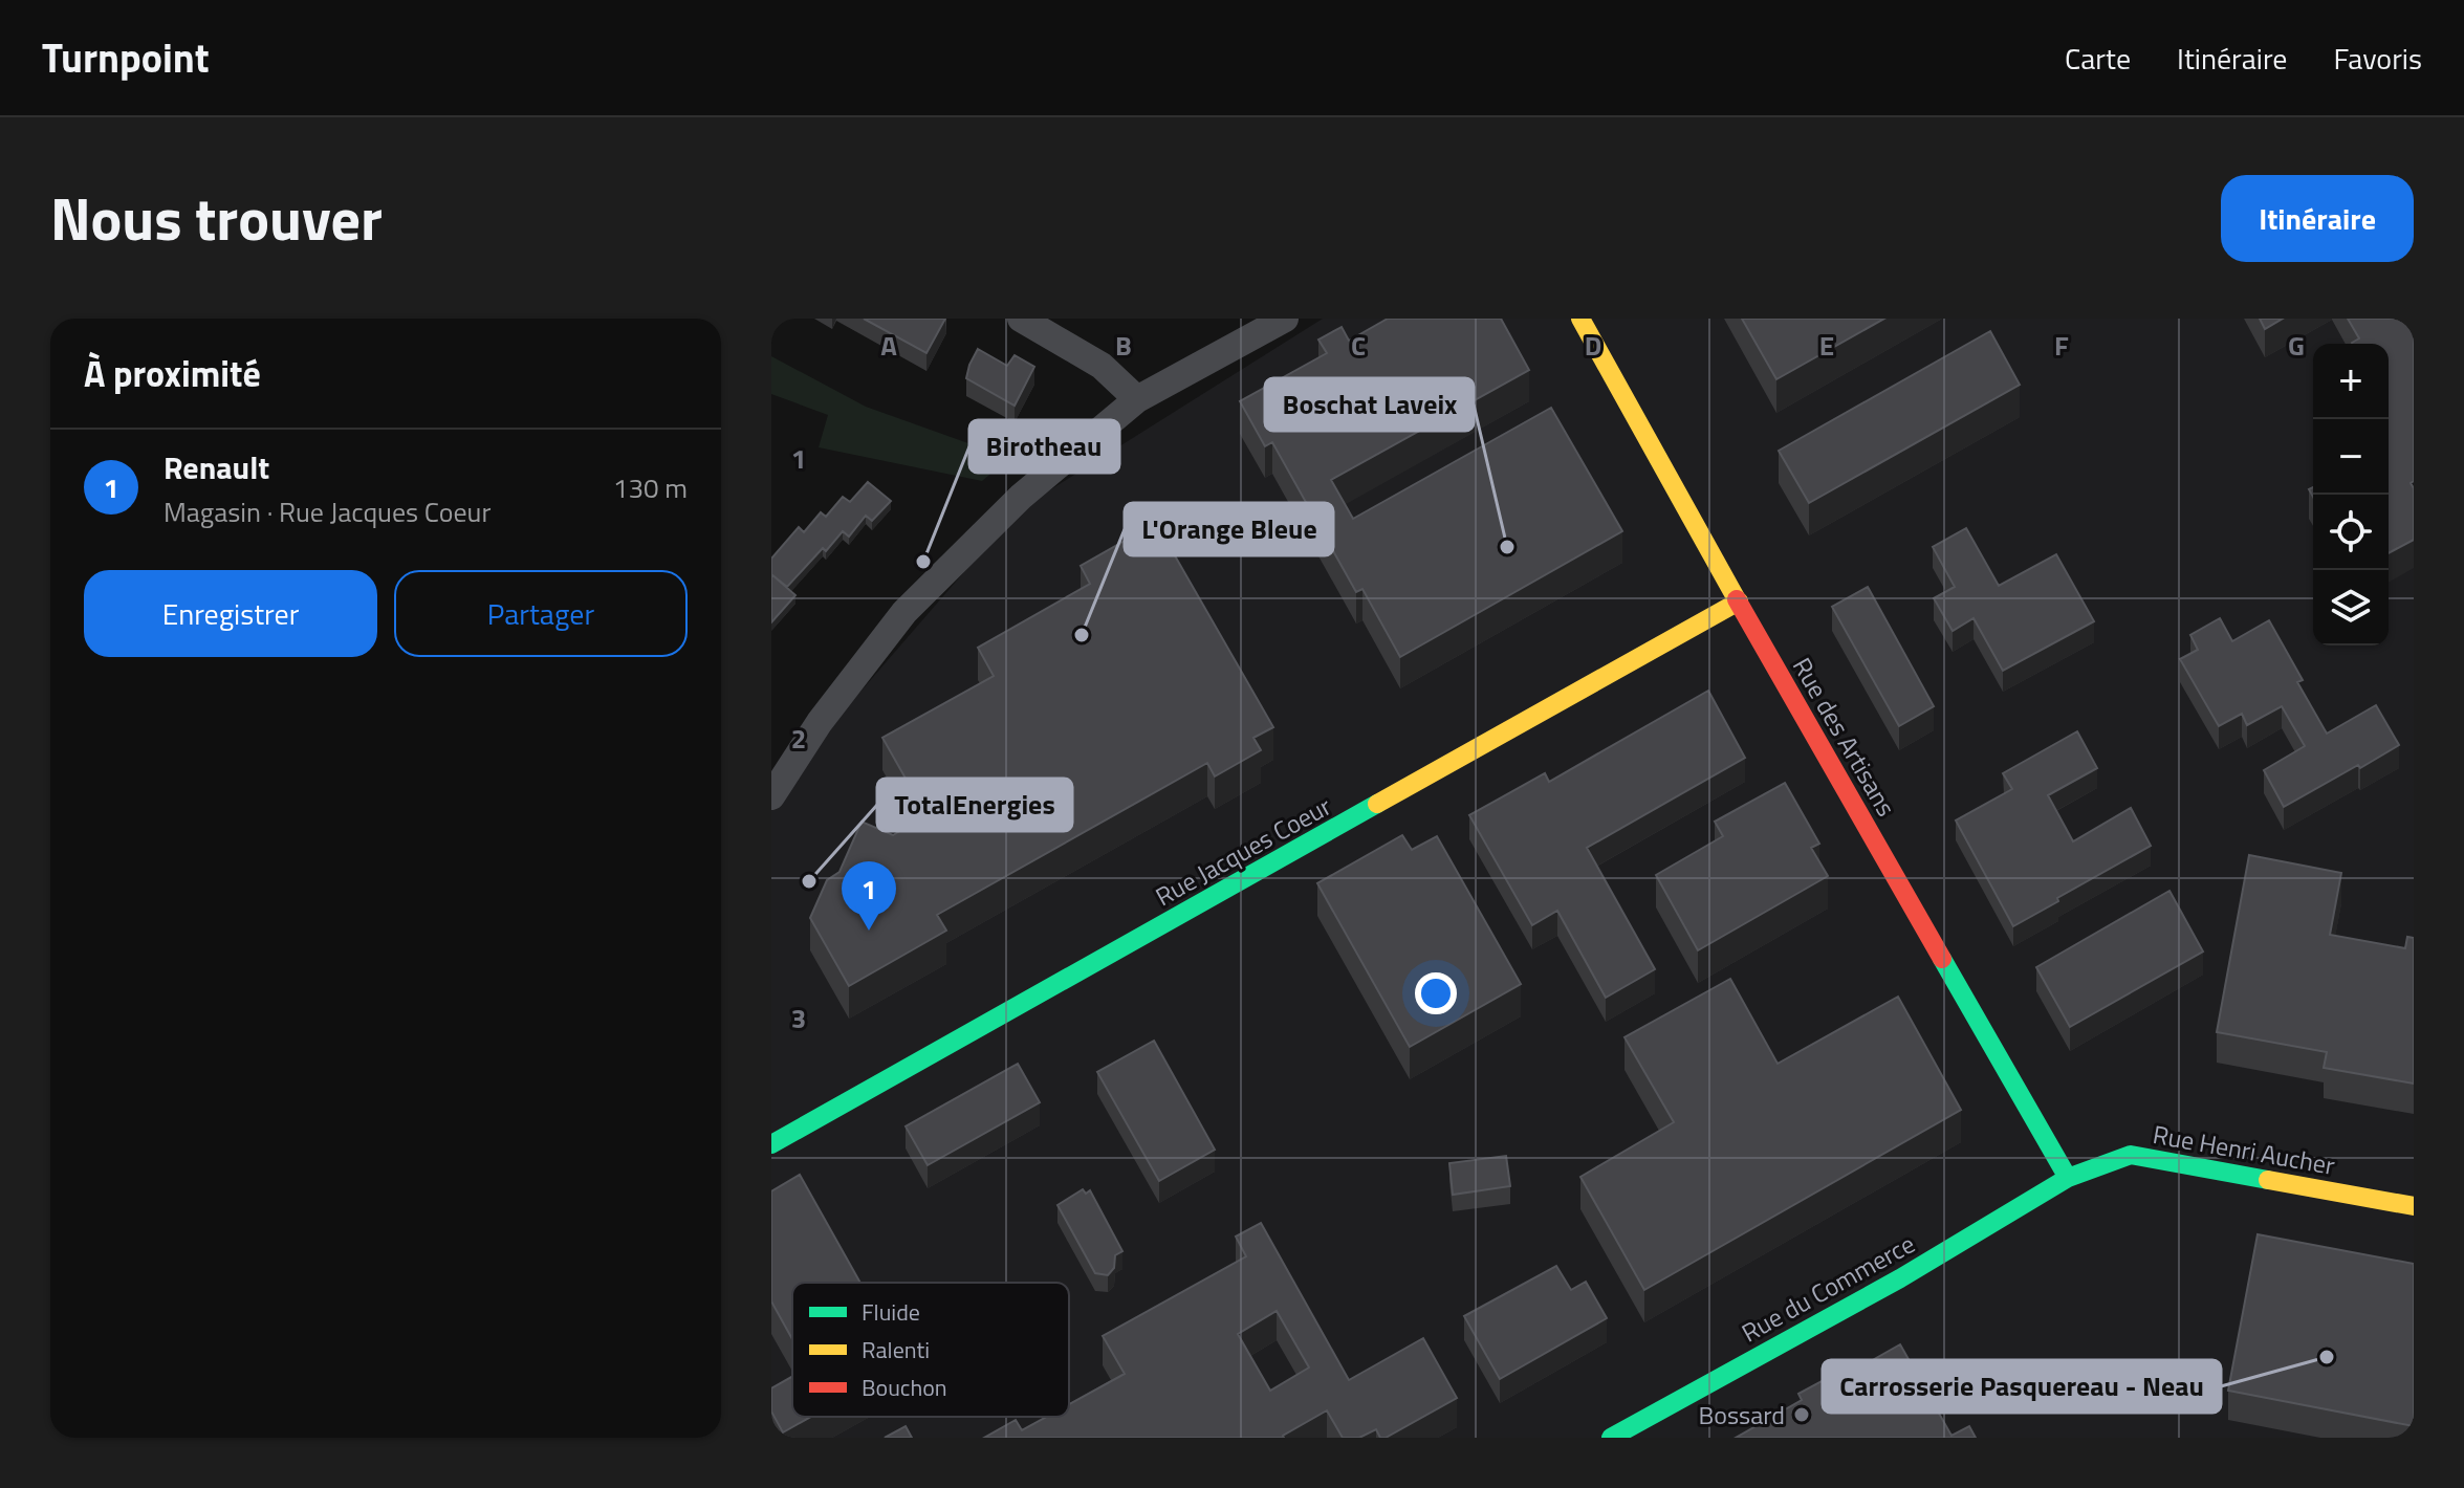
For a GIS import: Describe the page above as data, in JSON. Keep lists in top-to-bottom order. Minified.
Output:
{"streets":{"street":["Rue des Artisans","Rue Jacques Coeur","Rue Henri Aucher","Rue du Commerce"]},"crossings":[["Rue des Artisans","Rue Jacques Coeur"],["Rue des Artisans","Rue Henri Aucher"],["Rue des Artisans","Rue du Commerce"],["Rue Henri Aucher","Rue du Commerce"]],"places":["Boschat Laveix","Birotheau","L'Orange Bleue","TotalEnergies","Carrosserie Pasquereau - Neau","Bossard"],"legend":["Fluide","Ralenti","Bouchon"],"page":{"header":"Turnpoint","nav":["Carte","Itinéraire","Favoris"],"title":"Nous trouver","buttons":["Itinéraire",["Enregistrer","Partager"]],"heading":"À proximité","map_buttons":["+","−"],"list":[{"mark":"1","name":"Renault","note":"Magasin · Rue Jacques Coeur","value":"130 m"}],"pins":"1"},"grid":{"columns":["A","B","C","D","E","F","G"],"rows":["1","2","3"]}}
